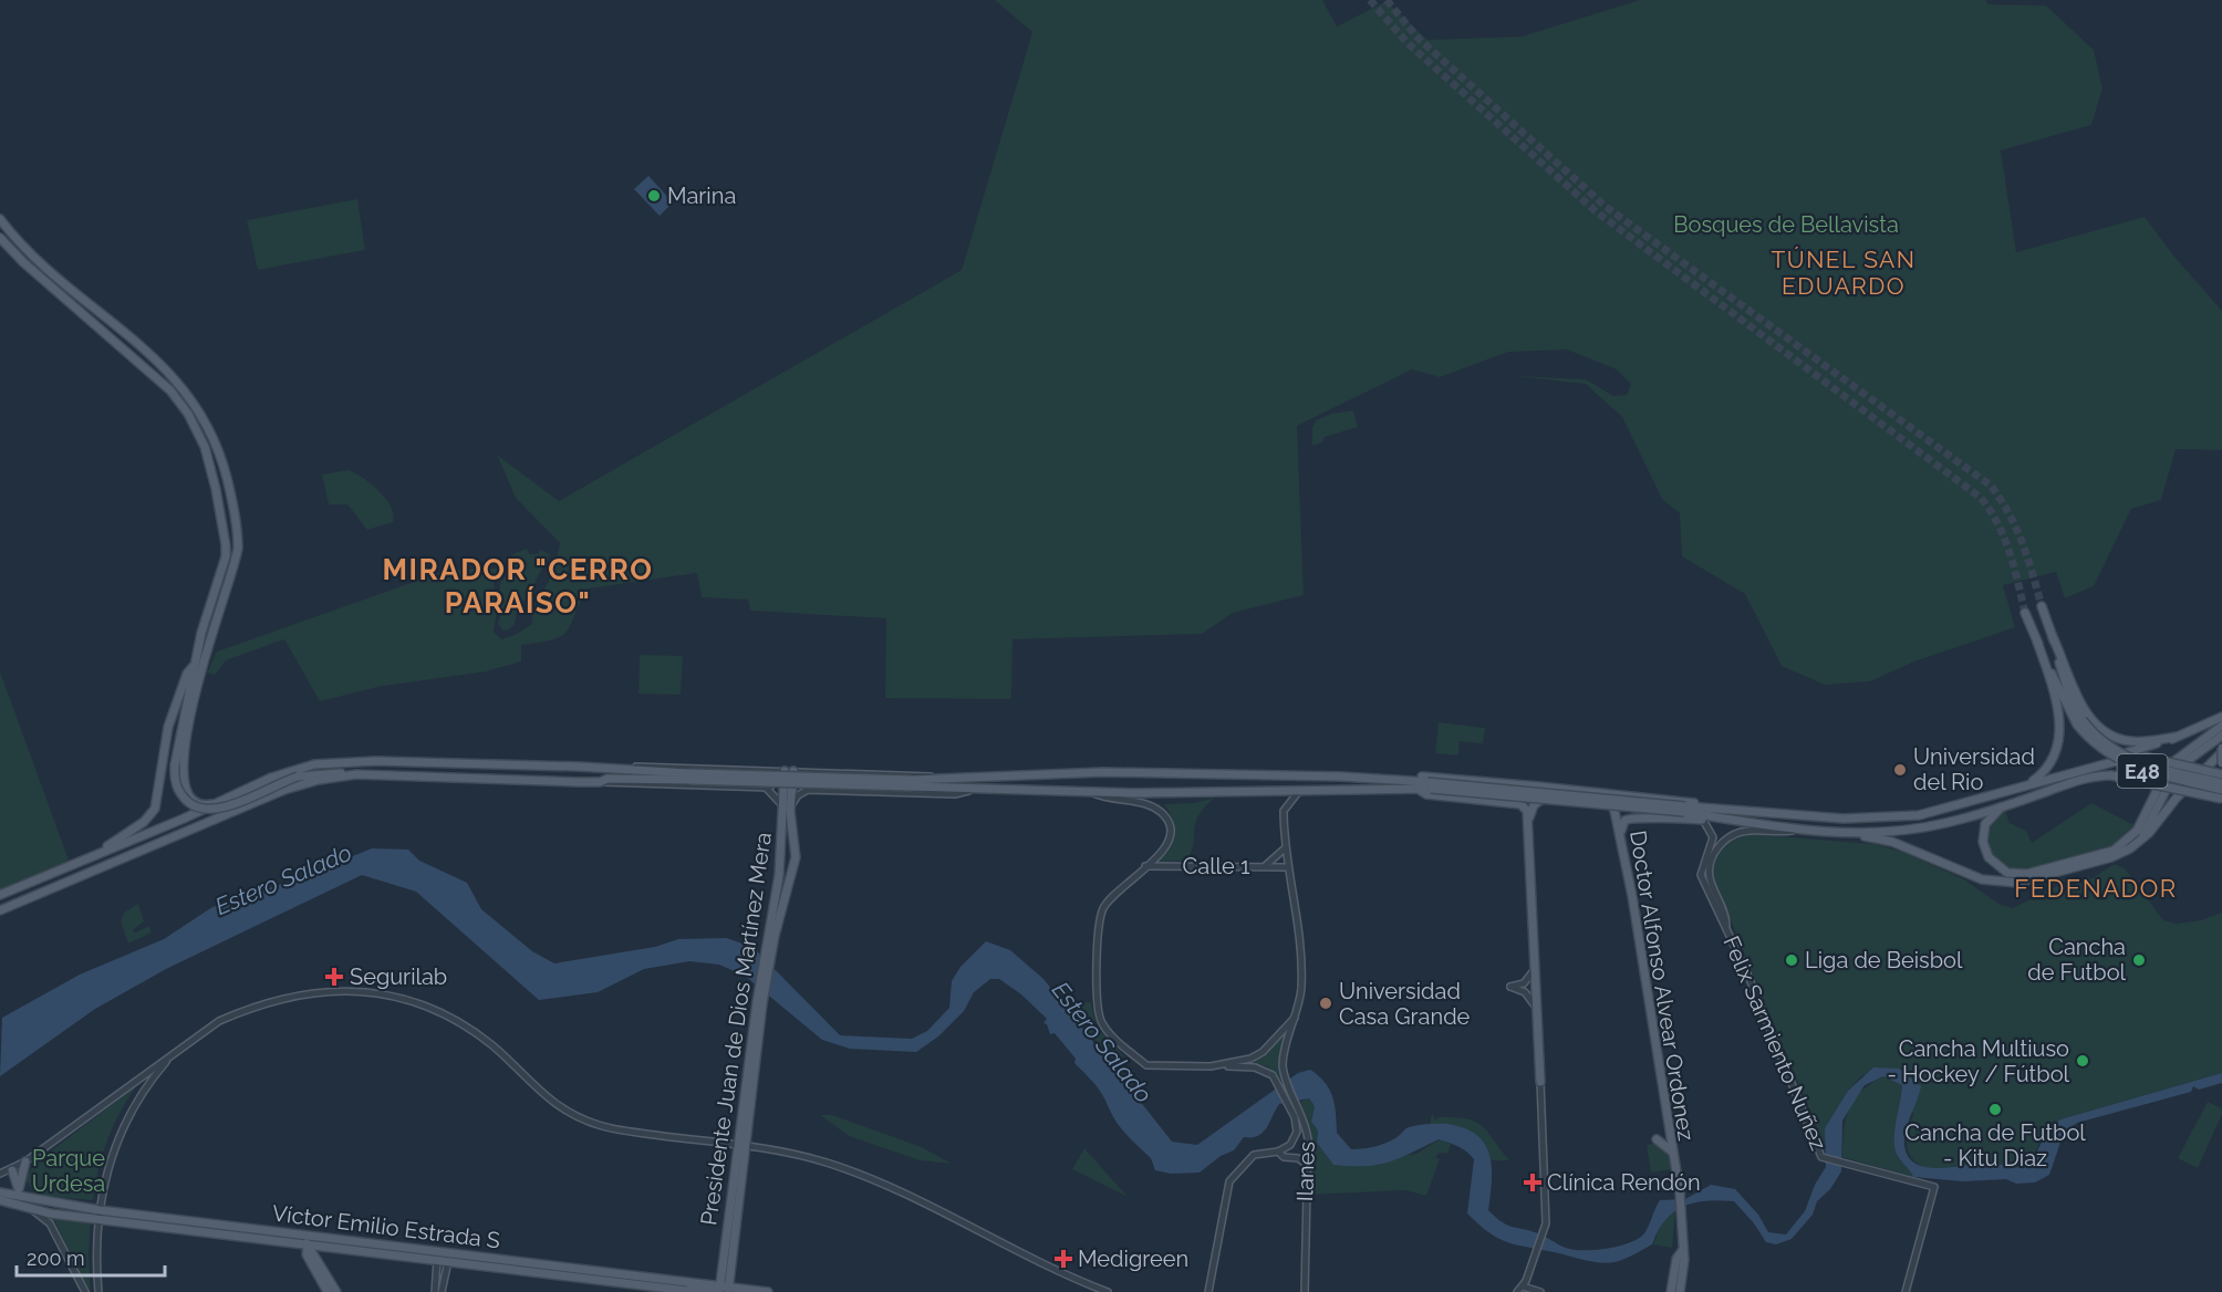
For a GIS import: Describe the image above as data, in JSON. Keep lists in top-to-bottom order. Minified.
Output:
{"streets":{"main road":["E48","Doctor Alfonso Alvear Ordonez","Presidente Juan de Dios Martínez Mera","Víctor Emilio Estrada S"],"street":["Calle 1","Felix Sarmiento Nuñez","Ilanes"]},"crossings":[["Calle 1","Ilanes"],["Presidente Juan de Dios Martínez Mera","Víctor Emilio Estrada S"]],"districts":["TÚNEL SAN EDUARDO","MIRADOR \"CERRO PARAÍSO\"","FEDENADOR"],"water":["Estero Salado"],"parks":["Bosques de Bellavista","Parque Urdesa"],"places":{"other":["Marina","Universidad del Rio","Liga de Beisbol","Cancha de Futbol","Universidad Casa Grande","Cancha Multiuso - Hockey / Fútbol","Cancha de Futbol - Kitu Diaz"],"health":["Segurilab","Clínica Rendón","Medigreen"]},"scale_bar":"200 m"}
